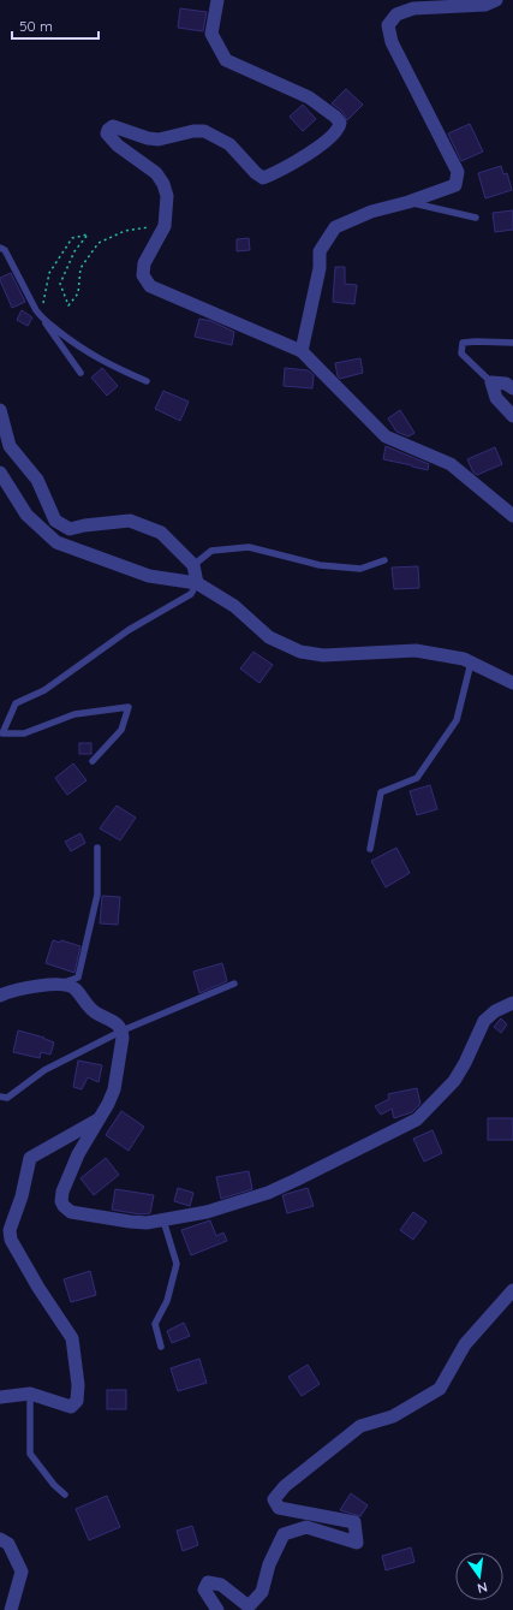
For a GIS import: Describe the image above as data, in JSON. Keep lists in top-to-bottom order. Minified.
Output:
{"scale_bar":"50 m","north":"bottom"}
